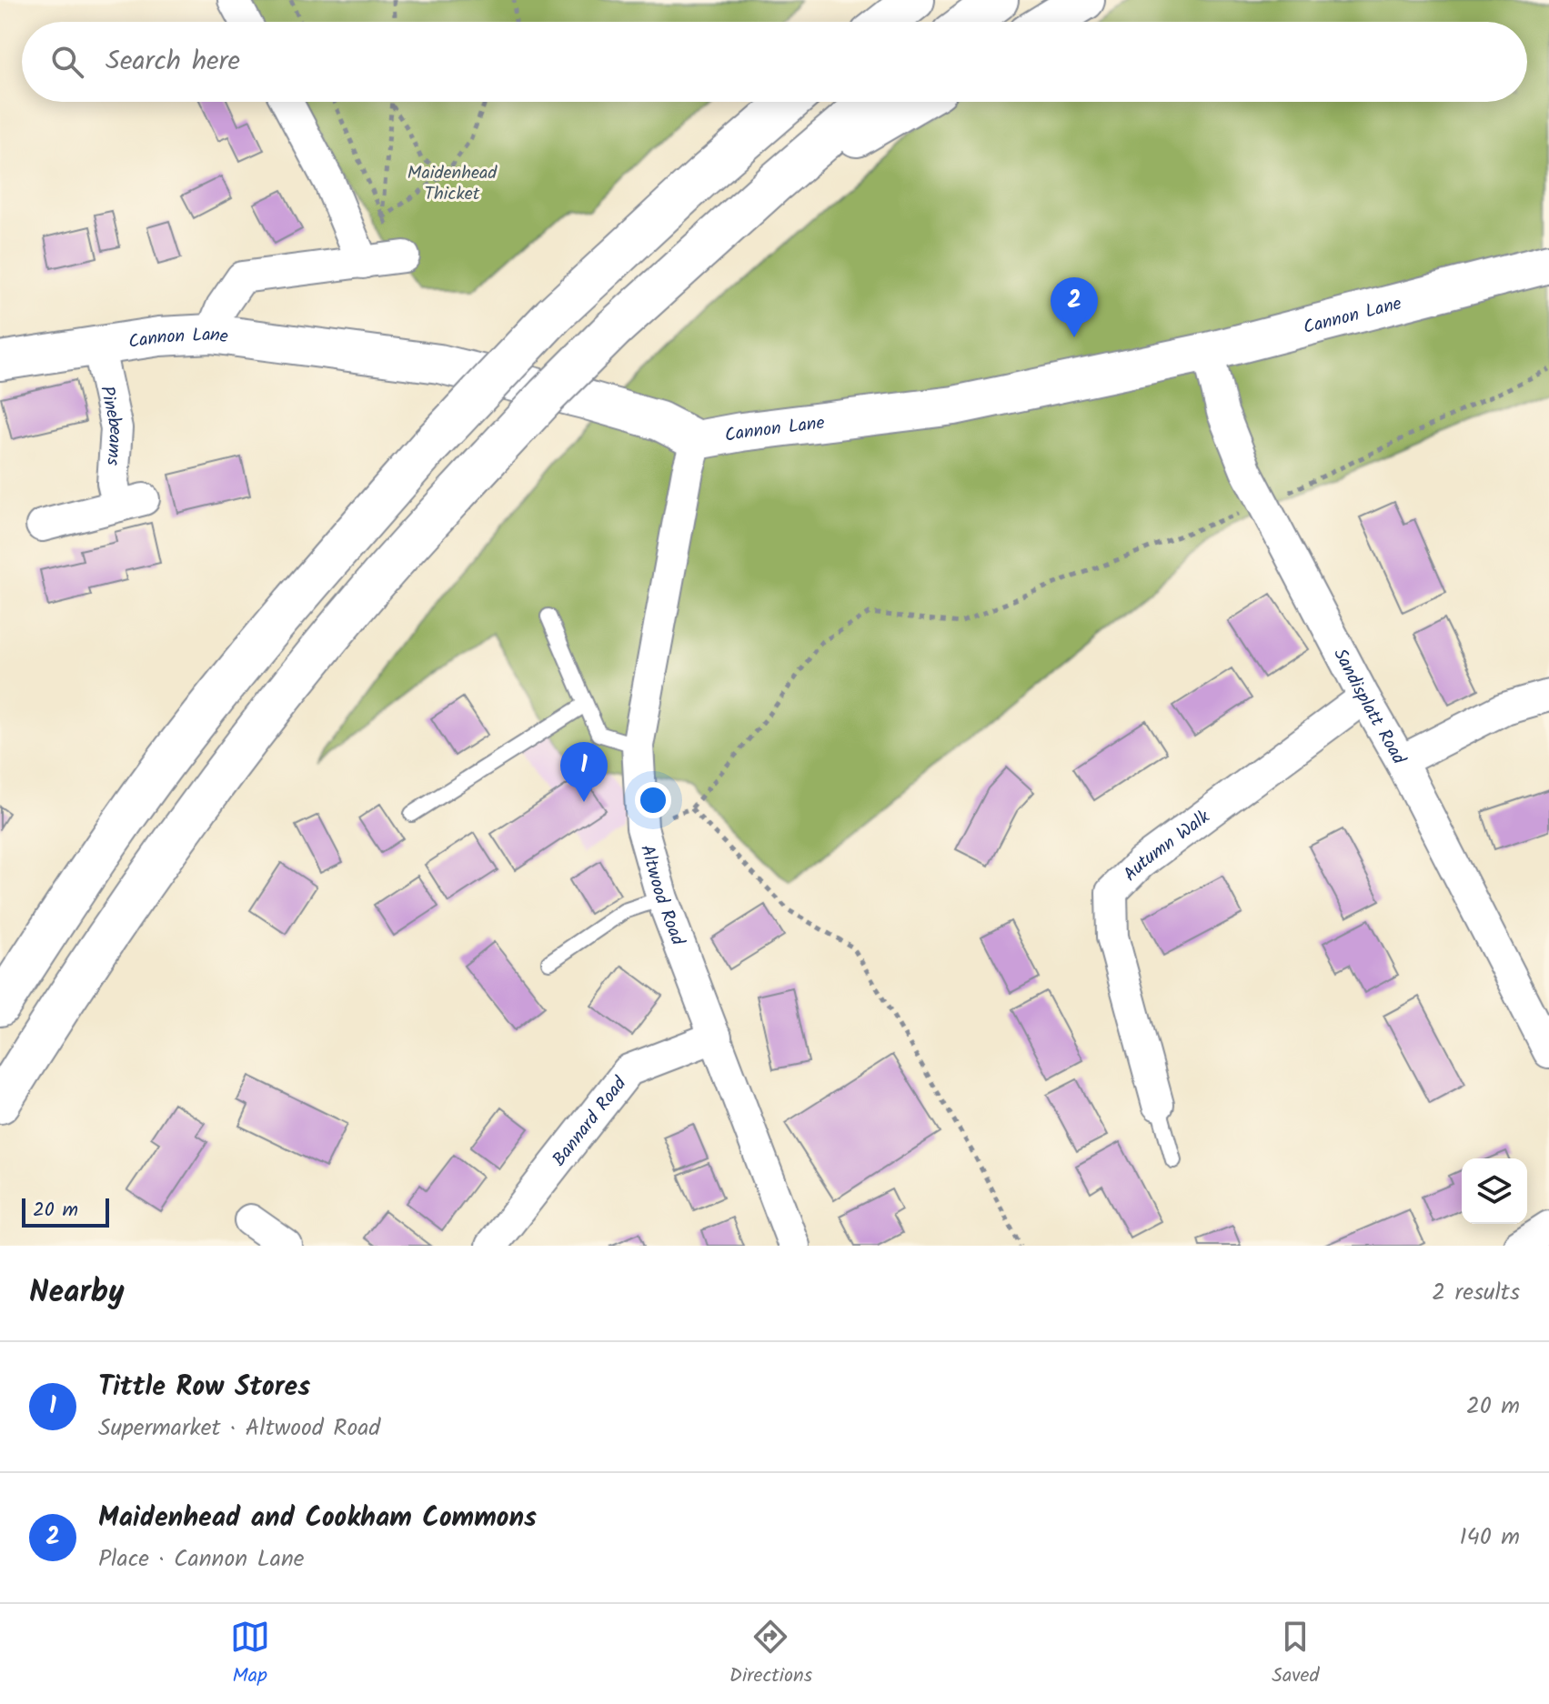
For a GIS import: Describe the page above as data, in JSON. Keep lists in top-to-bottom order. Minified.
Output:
{"streets":{"street":["Cannon Lane","Pinebeams","Sandisplatt Road","Autumn Walk","Altwood Road","Bannard Road"]},"crossings":[["Cannon Lane","Pinebeams"],["Cannon Lane","Sandisplatt Road"],["Cannon Lane","Altwood Road"],["Sandisplatt Road","Autumn Walk"],["Altwood Road","Bannard Road"]],"parks":["Maidenhead Thicket"],"scale_bar":"20 m","page":{"search":"Search here","pins":["2","1"],"scale":"20 m","heading":["Nearby","2 results"],"list":[{"mark":"1","name":"Tittle Row Stores","note":"Supermarket · Altwood Road","value":"20 m"},{"mark":"2","name":"Maidenhead and Cookham Commons","note":"Place · Cannon Lane","value":"140 m"}],"nav":["Map","Directions","Saved"]}}
